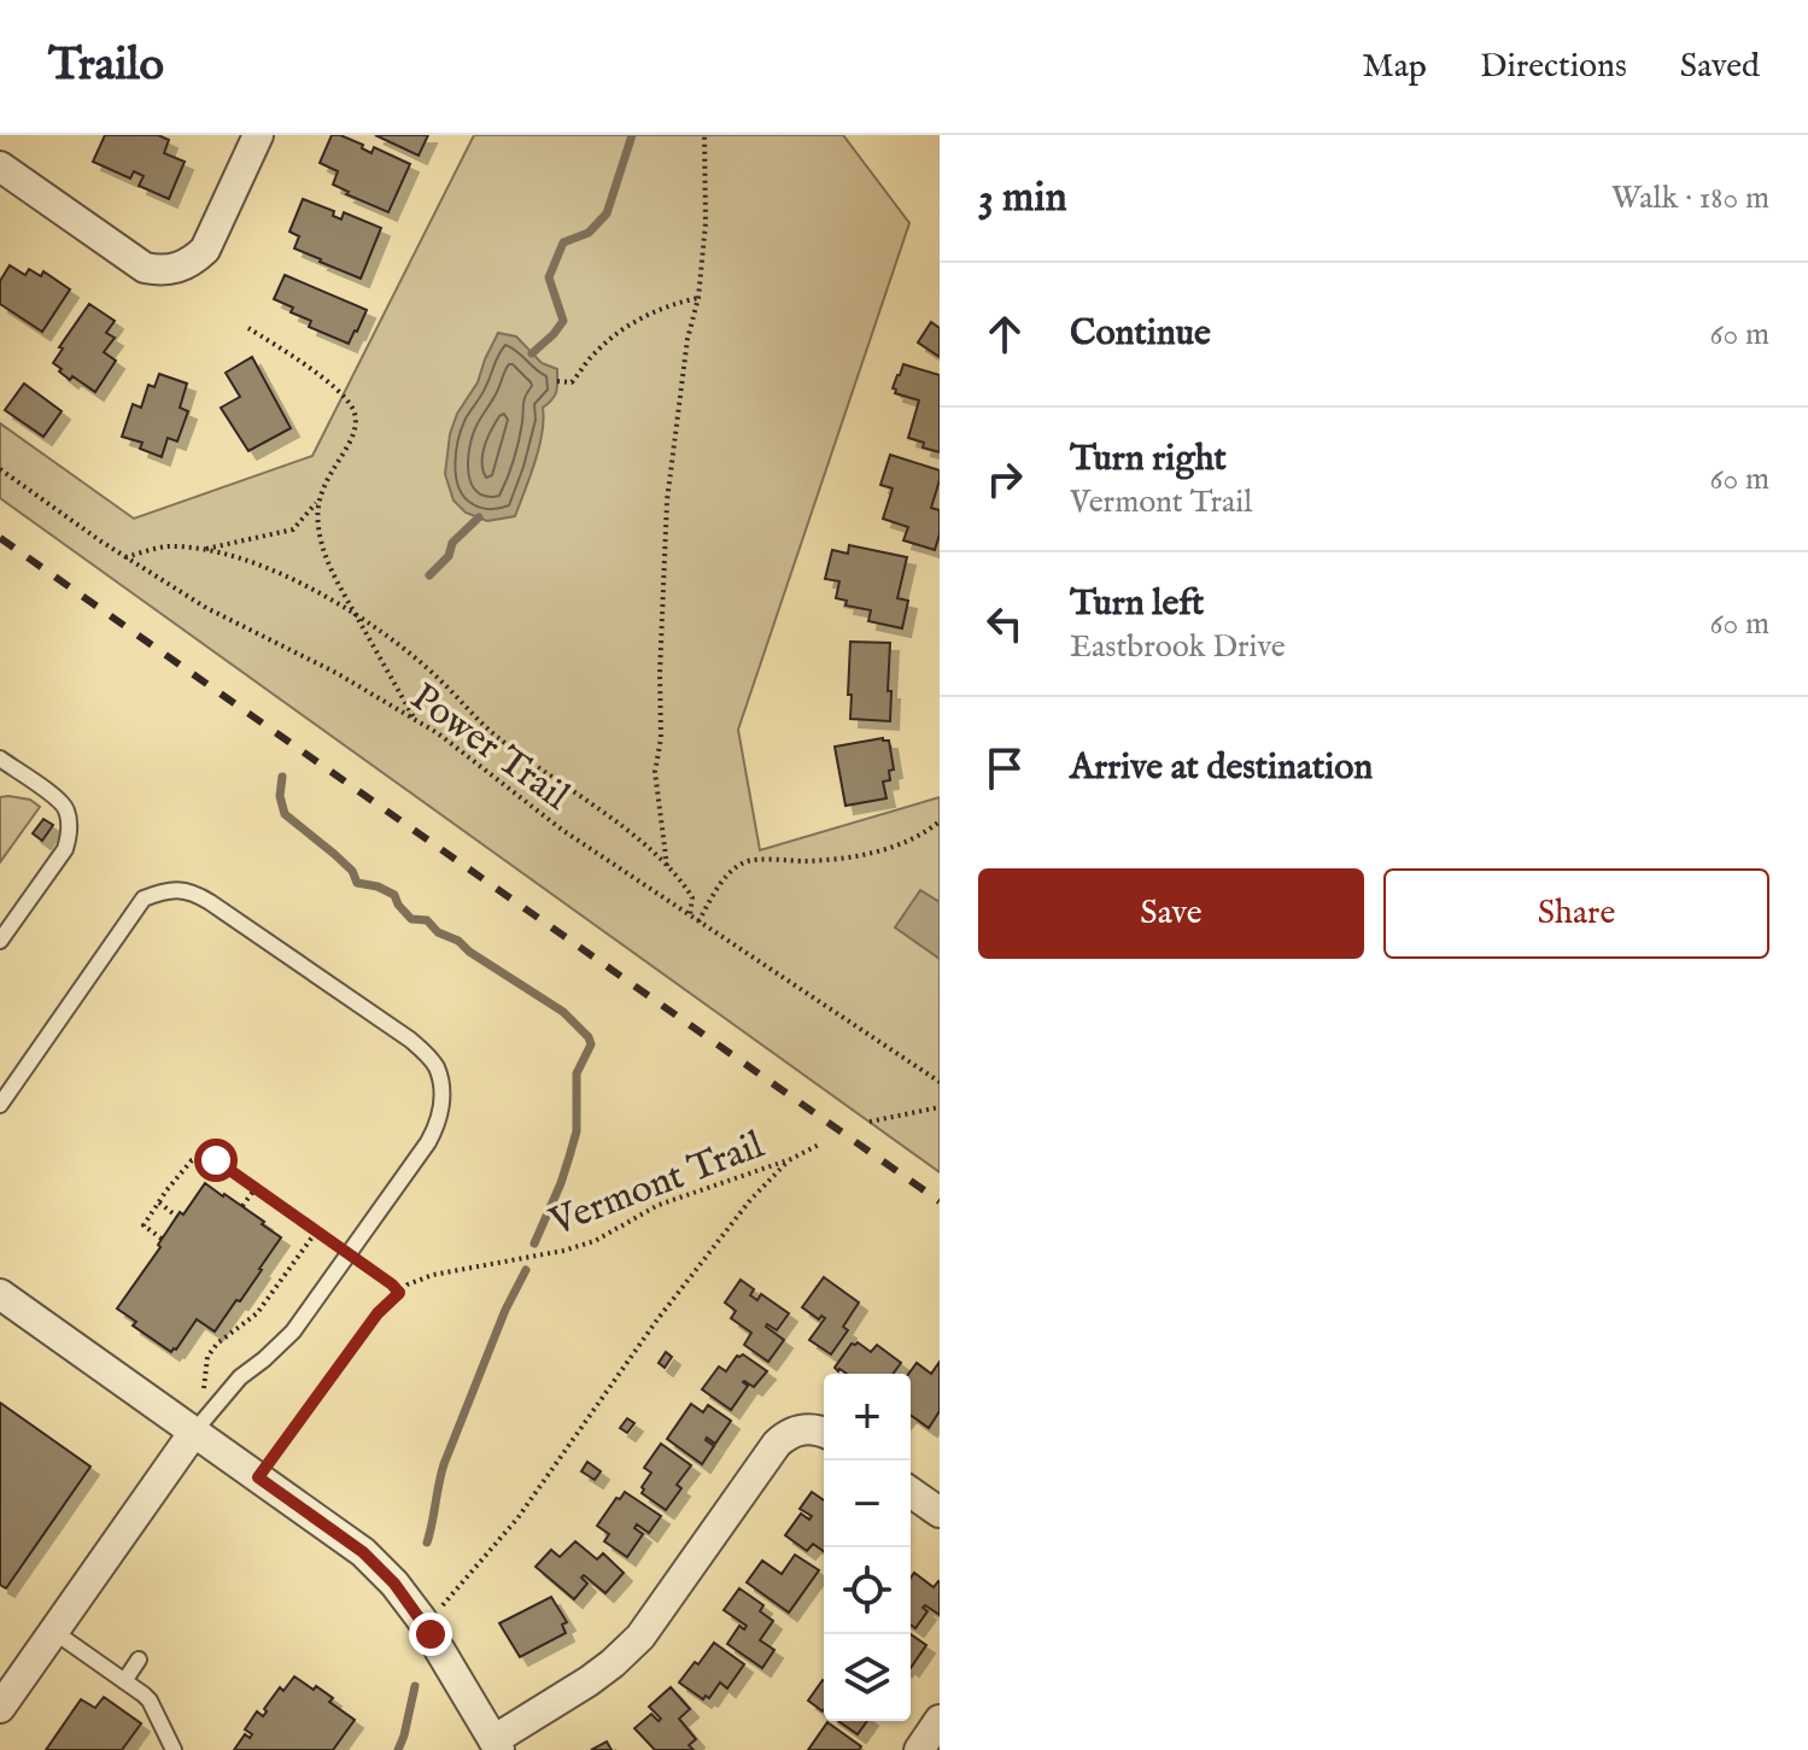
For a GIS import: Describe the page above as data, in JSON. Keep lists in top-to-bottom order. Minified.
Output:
{"streets":{"path":["Power Trail","Vermont Trail"]},"page":{"header":"Trailo","nav":["Map","Directions","Saved"],"heading":["3 min","Walk · 180 m"],"list":[["Continue","60 m"],["Turn right","Vermont Trail","60 m"],["Turn left","Eastbrook Drive","60 m"],"Arrive at destination"],"buttons":["Save","Share"],"map_buttons":["+","−"]}}
